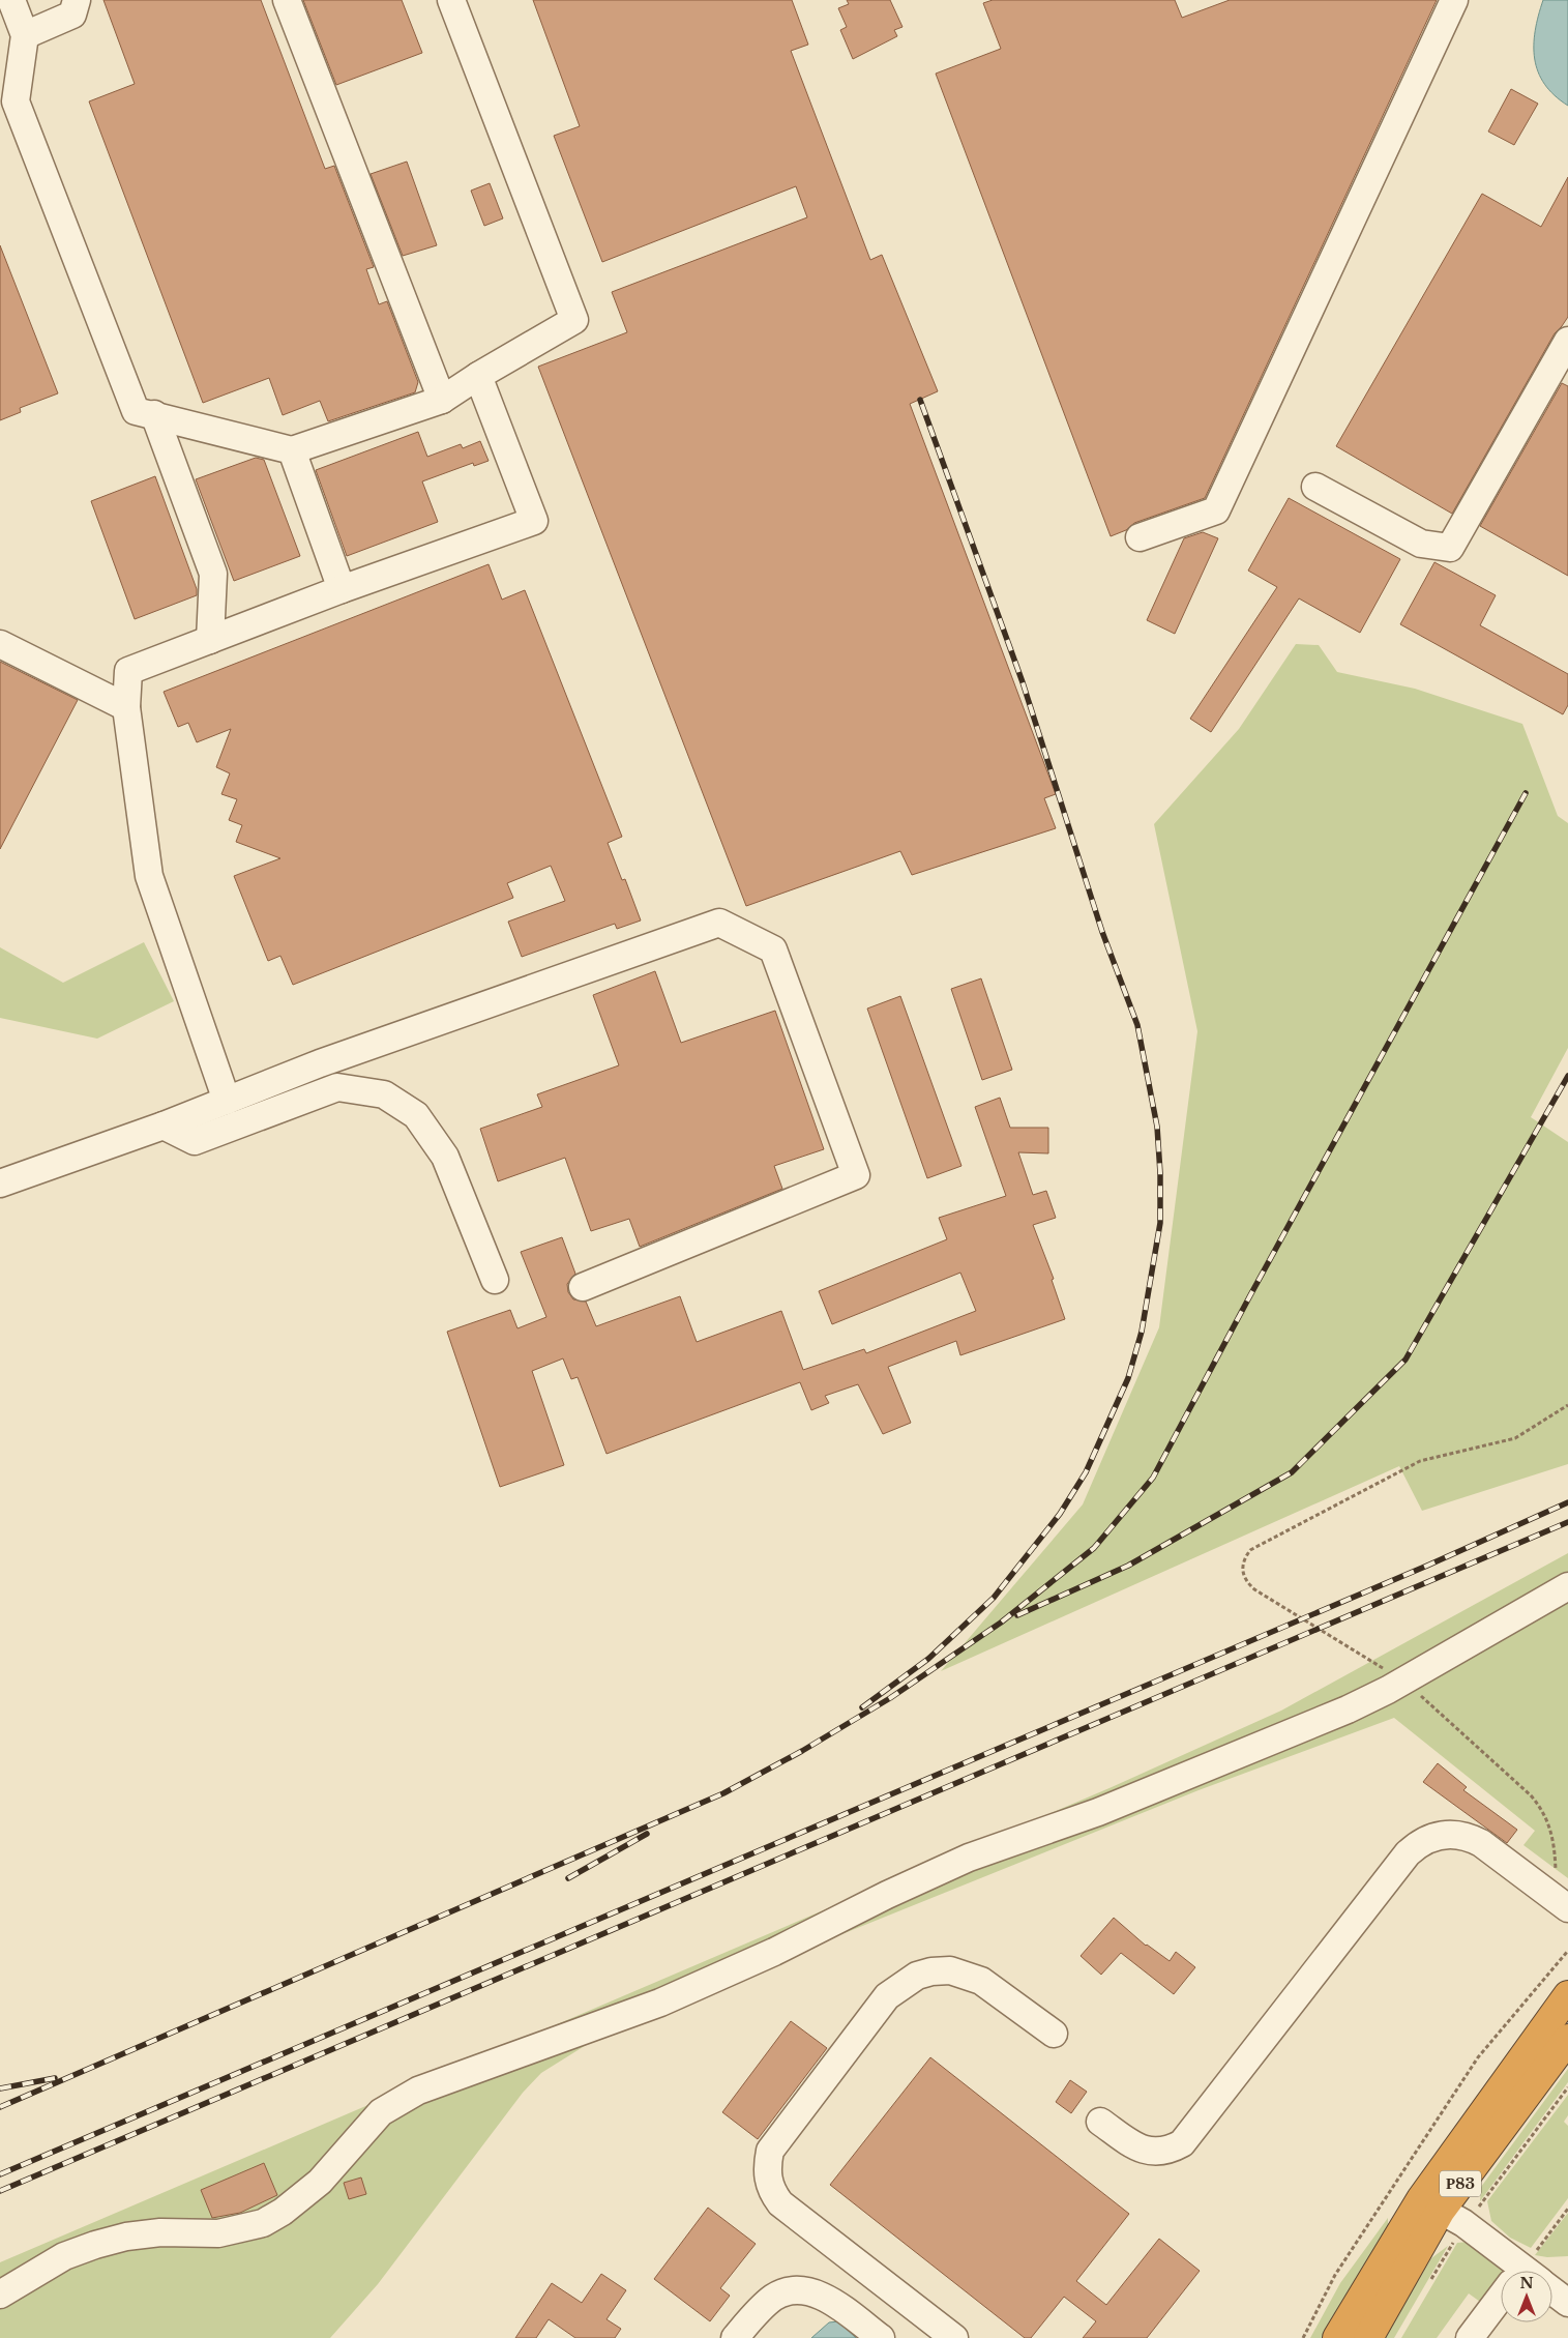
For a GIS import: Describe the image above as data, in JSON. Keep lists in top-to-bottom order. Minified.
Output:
{"streets":{"highway":["Р83"]},"north":"top"}
